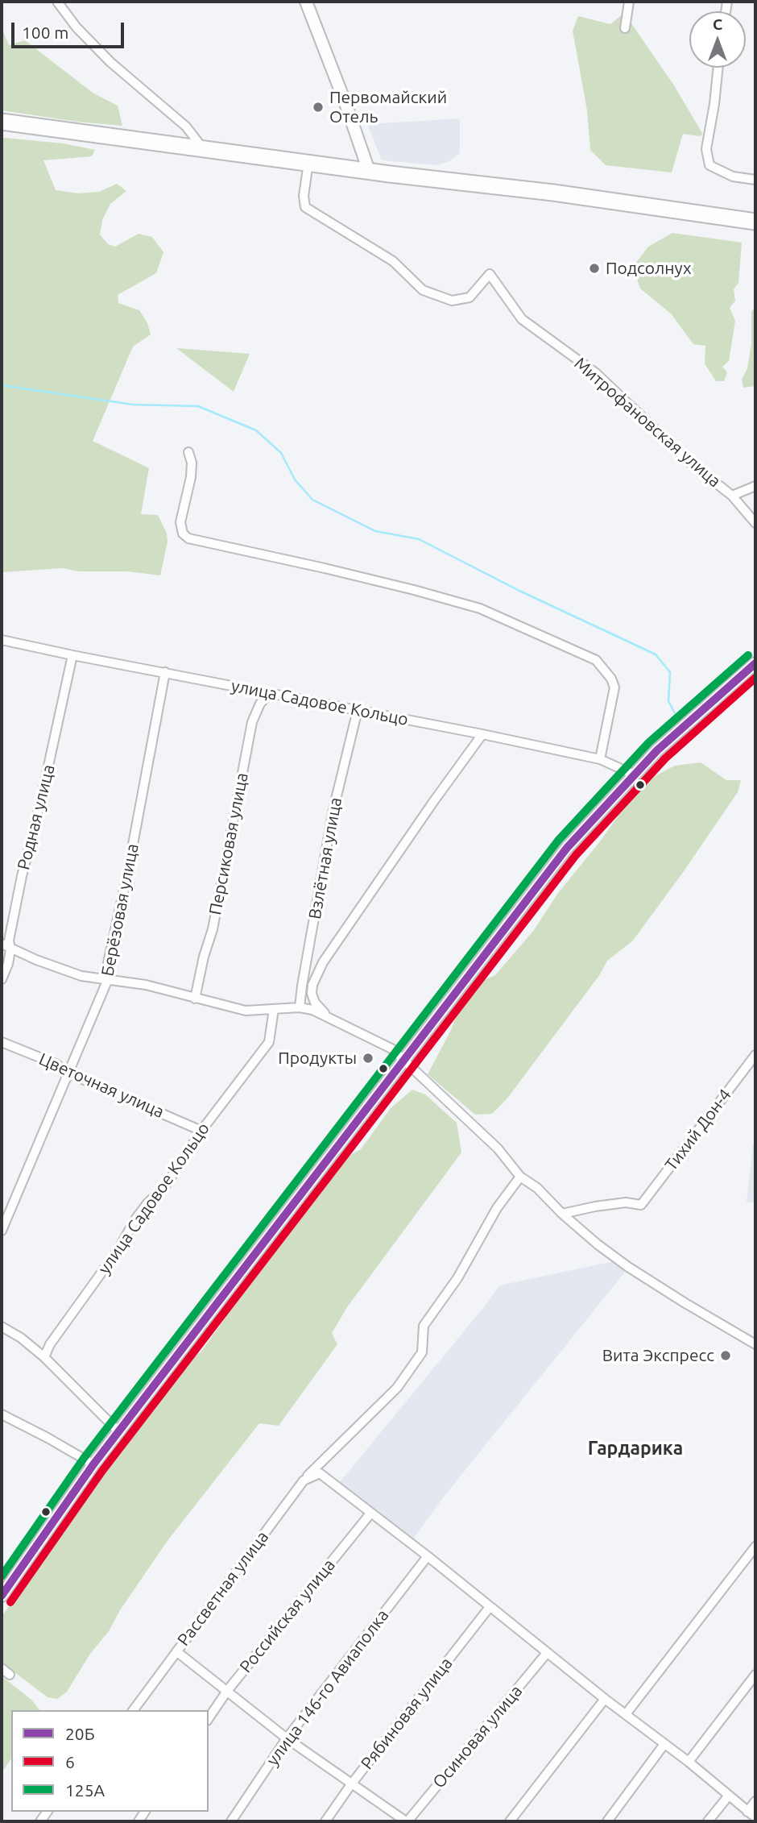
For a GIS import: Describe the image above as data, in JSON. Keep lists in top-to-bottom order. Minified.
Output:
{"streets":{"street":["Митрофановская улица","улица Садовое Кольцо","Родная улица","Персиковая улица","Взлётная улица","Берёзовая улица","Цветочная улица","Тихий Дон-4","Рассветная улица","Российская улица","улица 146-го Авиаполка","Рябиновая улица","Осиновая улица"]},"crossings":[["улица Садовое Кольцо","Родная улица"],["улица Садовое Кольцо","Персиковая улица"],["улица Садовое Кольцо","Взлётная улица"],["улица Садовое Кольцо","Берёзовая улица"],["улица Садовое Кольцо","Цветочная улица"],["Берёзовая улица","Цветочная улица"]],"districts":["Гардарика"],"places":["Первомайский Отель","Подсолнух","Продукты","Вита Экспресс"],"lines":["transit line 125А","transit line 20Б","transit line 6"],"legend":["20Б","6","125А"],"scale_bar":"100 m","north":"top"}
